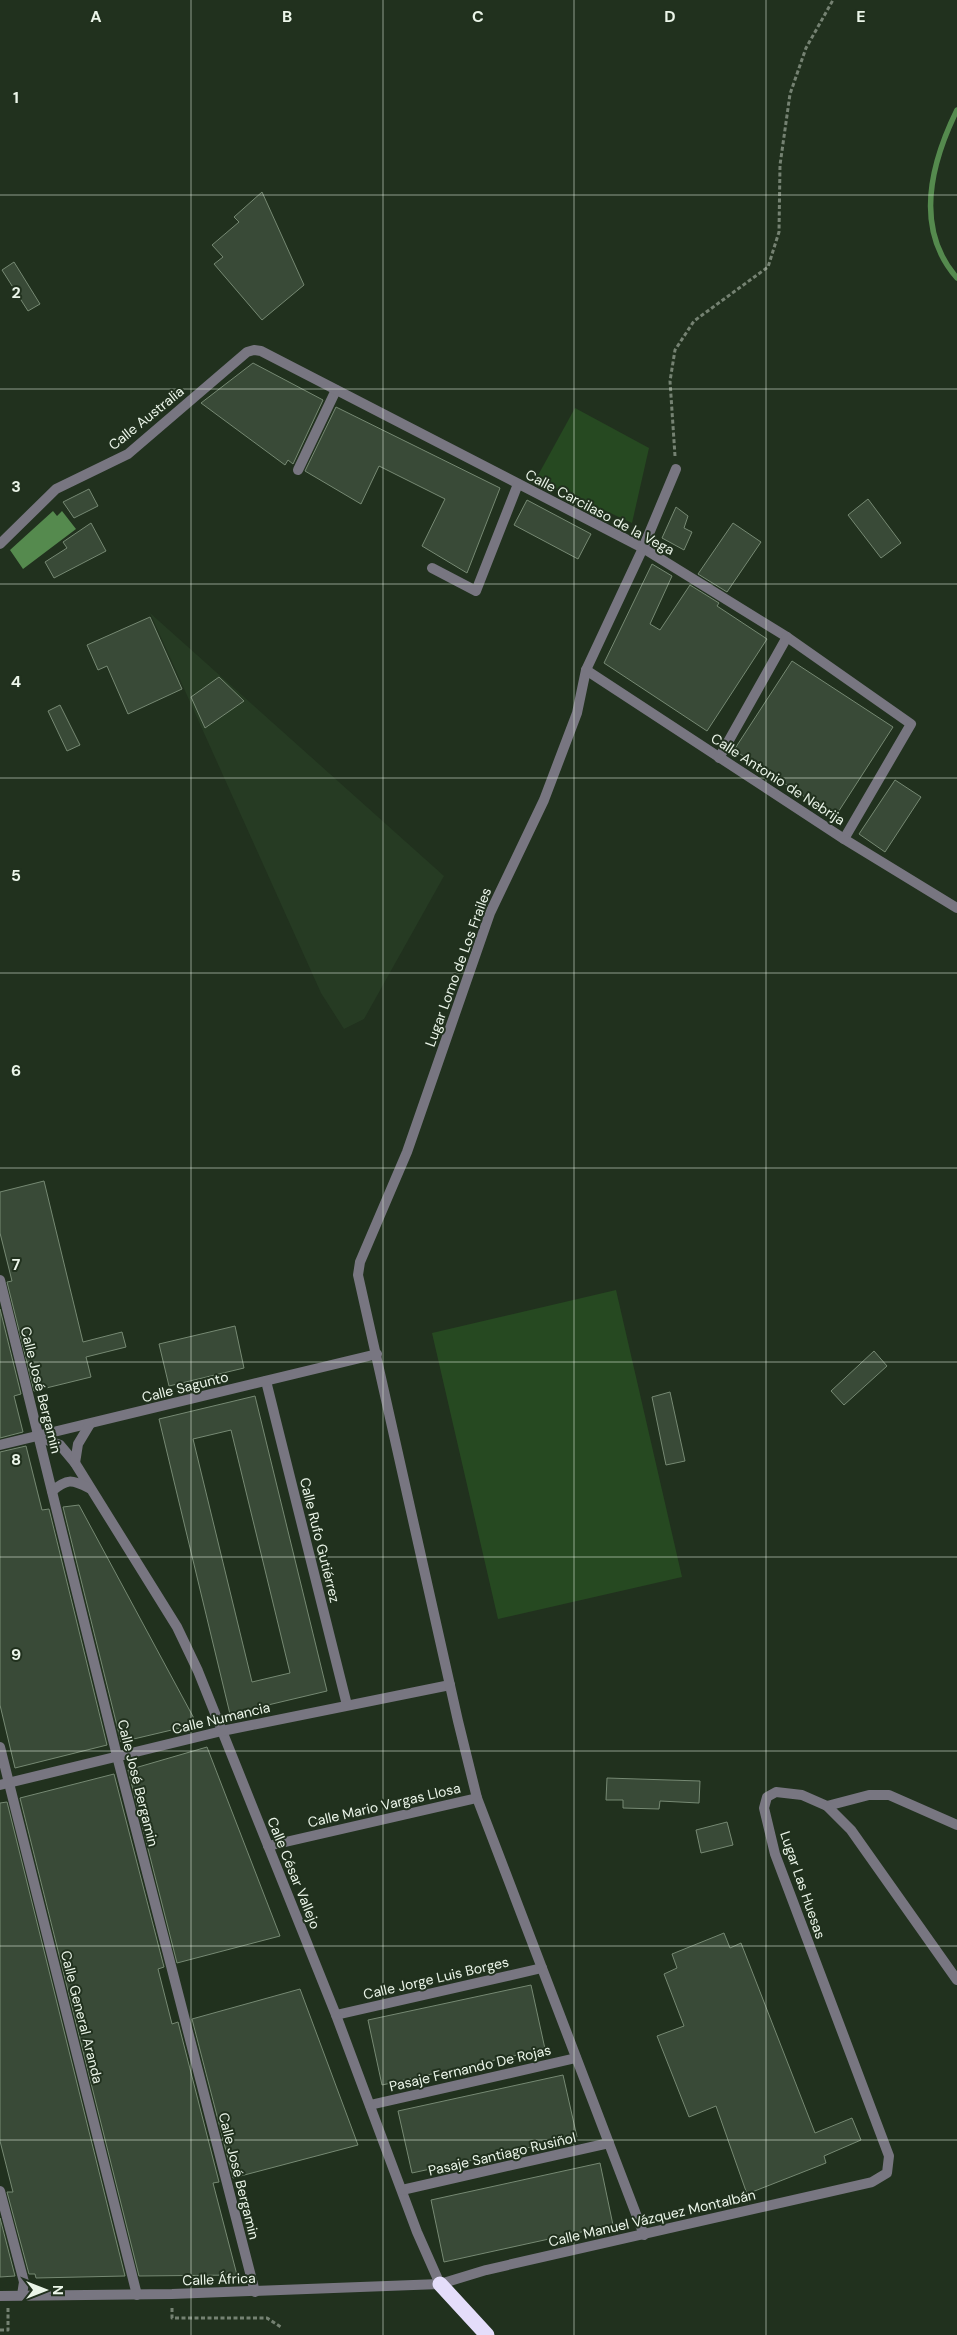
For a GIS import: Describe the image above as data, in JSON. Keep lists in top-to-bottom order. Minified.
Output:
{"streets":{"street":["Calle Australia","Calle Carcilaso de la Vega","Calle Antonio de Nebrija","Lugar Lomo de Los Frailes","Calle Sagunto","Calle José Bergamin","Calle Rufo Gutiérrez","Calle Numancia","Calle Mario Vargas Llosa","Calle César Vallejo","Lugar Las Huesas","Calle Jorge Luis Borges","Calle General Aranda","Pasaje Fernando De Rojas","Pasaje Santiago Rusiñol","Calle Manuel Vázquez Montalbán","Calle África"]},"crossings":[["Calle Australia","Calle Carcilaso de la Vega"],["Calle Carcilaso de la Vega","Calle Antonio de Nebrija"],["Calle Carcilaso de la Vega","Lugar Lomo de Los Frailes"],["Calle Antonio de Nebrija","Lugar Lomo de Los Frailes"],["Lugar Lomo de Los Frailes","Calle Sagunto"],["Calle Sagunto","Calle José Bergamin"],["Calle Sagunto","Calle Rufo Gutiérrez"],["Calle Sagunto","Calle César Vallejo"],["Calle José Bergamin","Calle Numancia"],["Calle José Bergamin","Calle César Vallejo"],["Calle José Bergamin","Calle África"],["Calle Rufo Gutiérrez","Calle Numancia"],["Calle Numancia","Calle César Vallejo"],["Calle Numancia","Calle General Aranda"],["Calle Mario Vargas Llosa","Calle César Vallejo"],["Calle César Vallejo","Calle Jorge Luis Borges"],["Calle César Vallejo","Pasaje Fernando De Rojas"],["Calle César Vallejo","Pasaje Santiago Rusiñol"],["Calle César Vallejo","Calle Manuel Vázquez Montalbán"],["Calle César Vallejo","Calle África"],["Lugar Las Huesas","Calle Manuel Vázquez Montalbán"],["Calle General Aranda","Calle África"],["Calle Manuel Vázquez Montalbán","Calle África"]],"north":"right","grid":{"columns":["A","B","C","D","E"],"rows":["1","2","3","4","5","6","7","8","9"]}}
